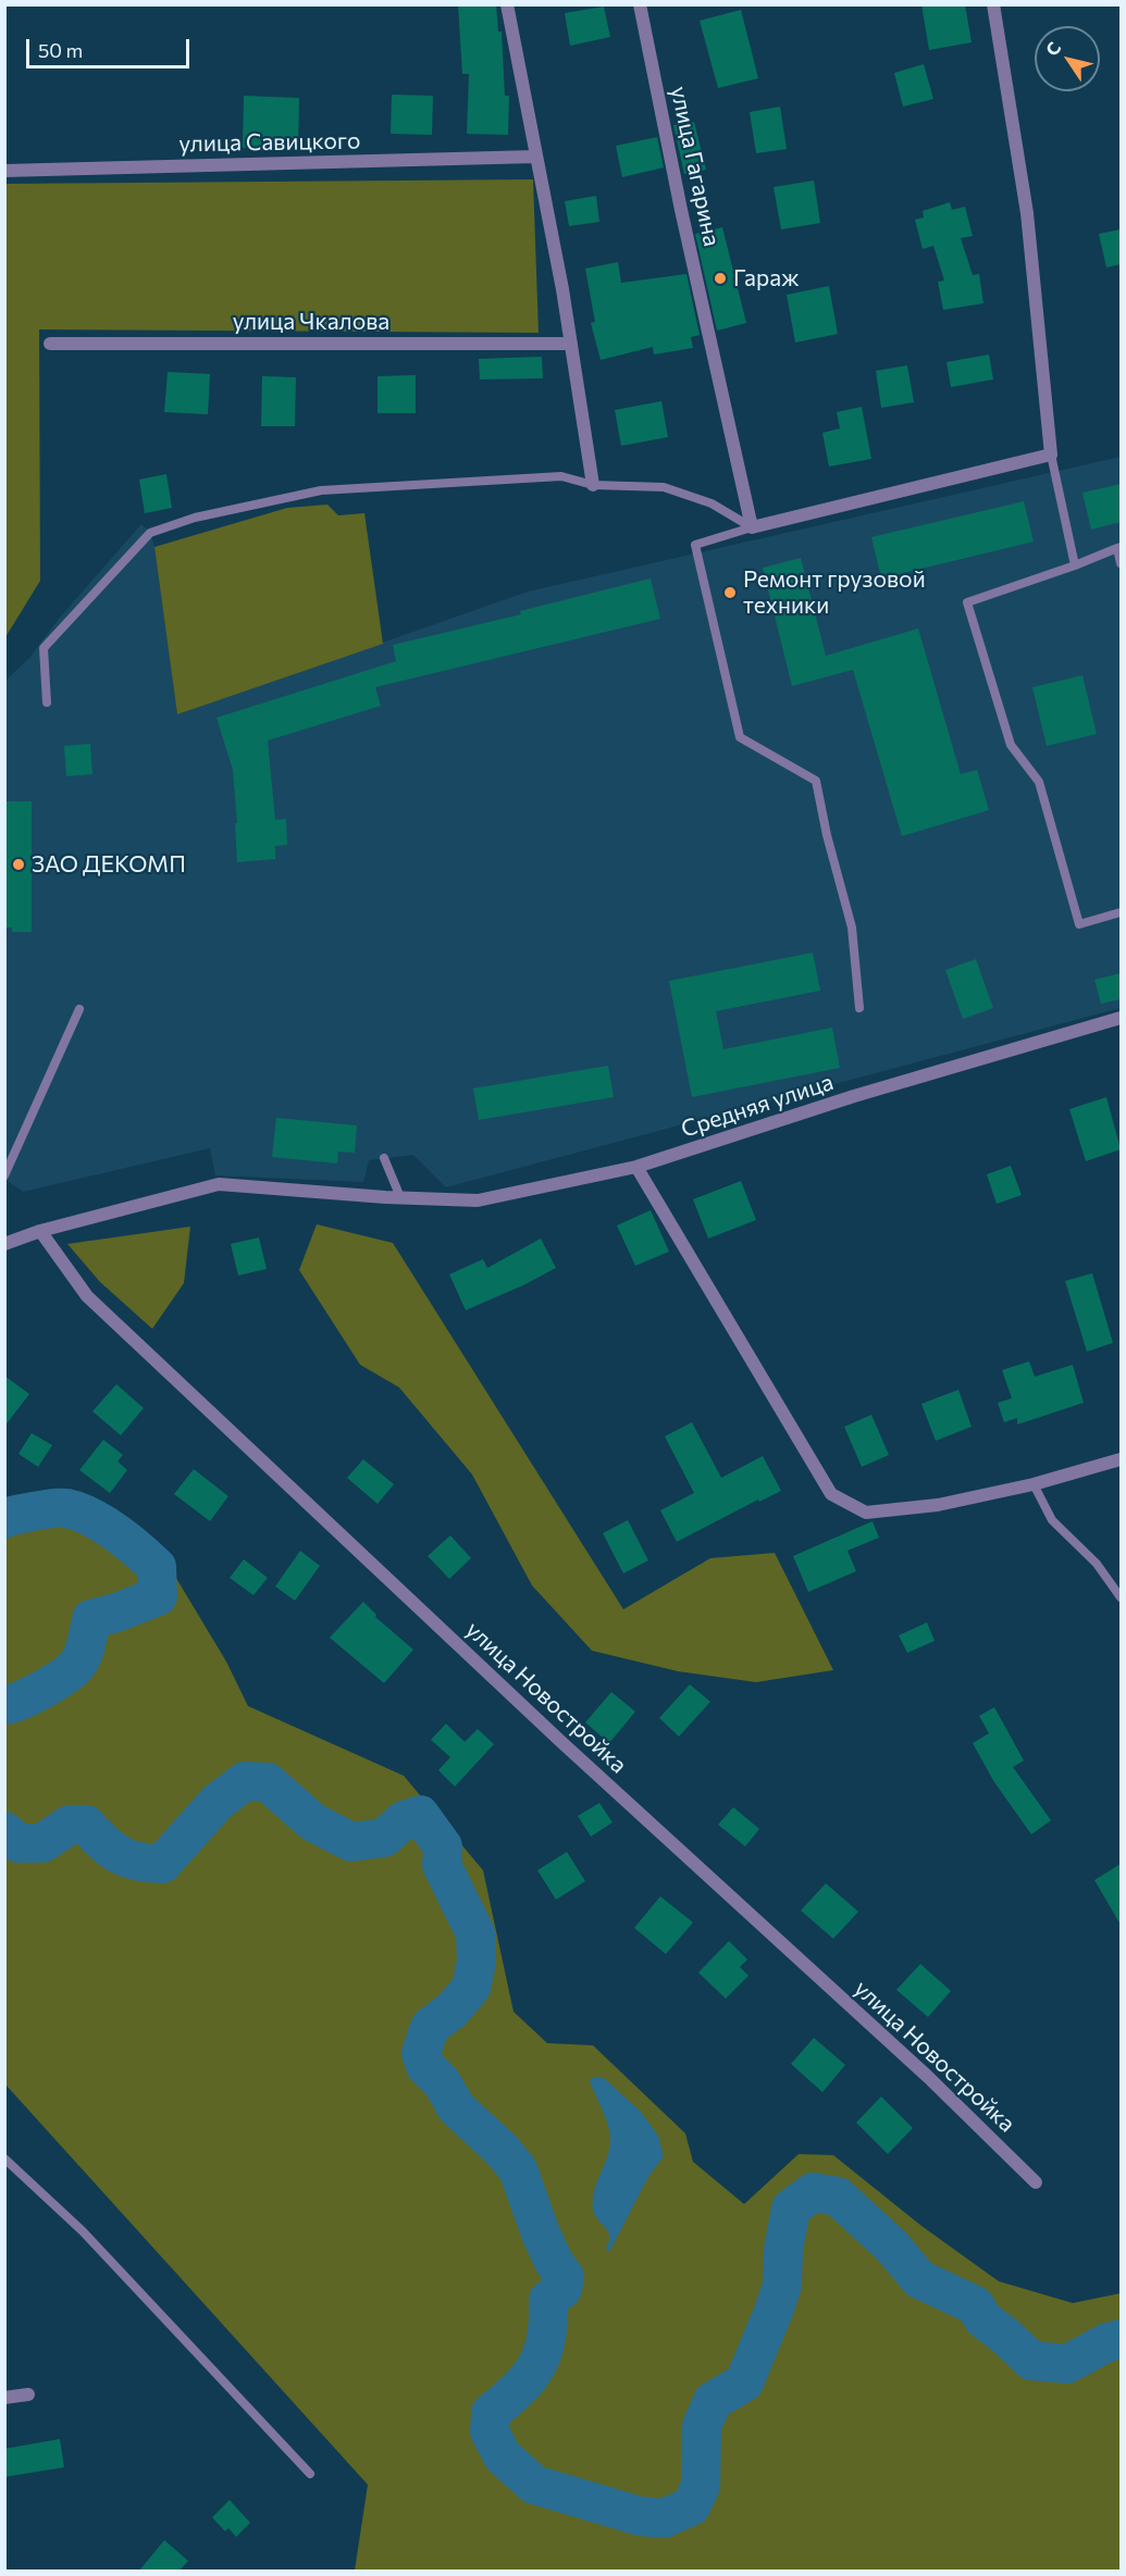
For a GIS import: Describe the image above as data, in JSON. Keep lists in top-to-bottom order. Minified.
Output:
{"streets":{"street":["улица Савицкого","улица Гагарина","улица Чкалова","Средняя улица","улица Новостройка"]},"crossings":[["Средняя улица","улица Новостройка"]],"places":["Гараж","Ремонт грузовой техники","ЗАО ДЕКОМП"],"scale_bar":"50 m","north":"top left"}
